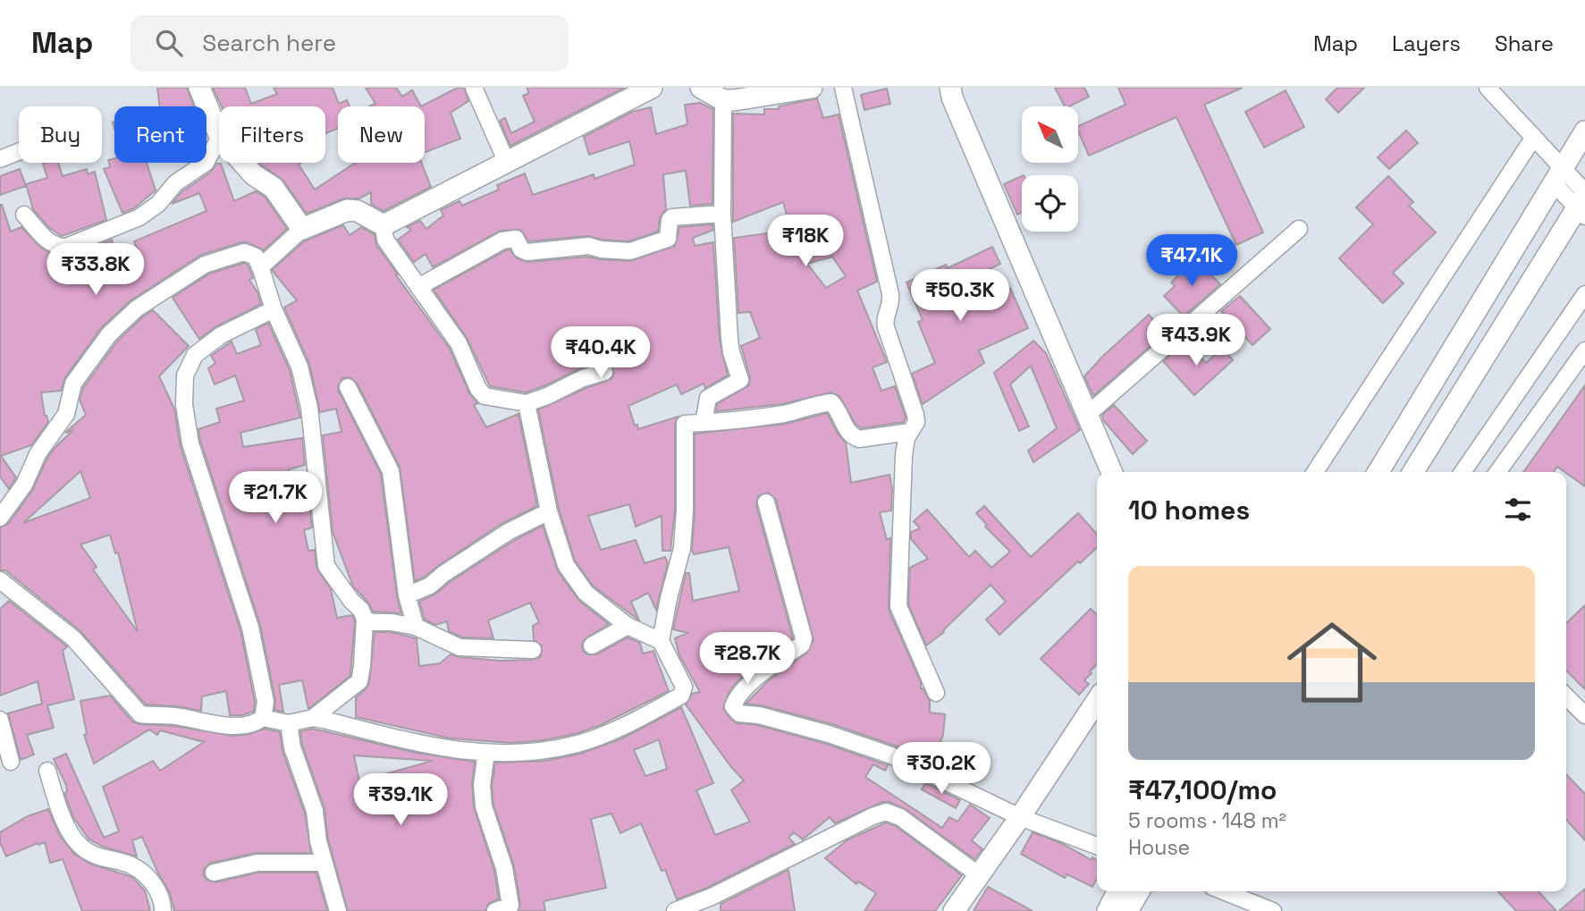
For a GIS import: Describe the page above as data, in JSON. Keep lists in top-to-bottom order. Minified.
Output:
{"north":"top left","page":{"header":"Map","search":"Search here","nav":["Map","Layers","Share"],"chip":["Buy","Rent","Filters","New"],"price":["₹18K","₹47.1K","₹33.8K","₹50.3K","₹43.9K","₹40.4K","₹21.7K","₹28.7K","₹30.2K","₹39.1K"],"heading":"10 homes","list":[{"name":"₹47,100/mo","note":"5 rooms · 148 m² · House"}]}}
